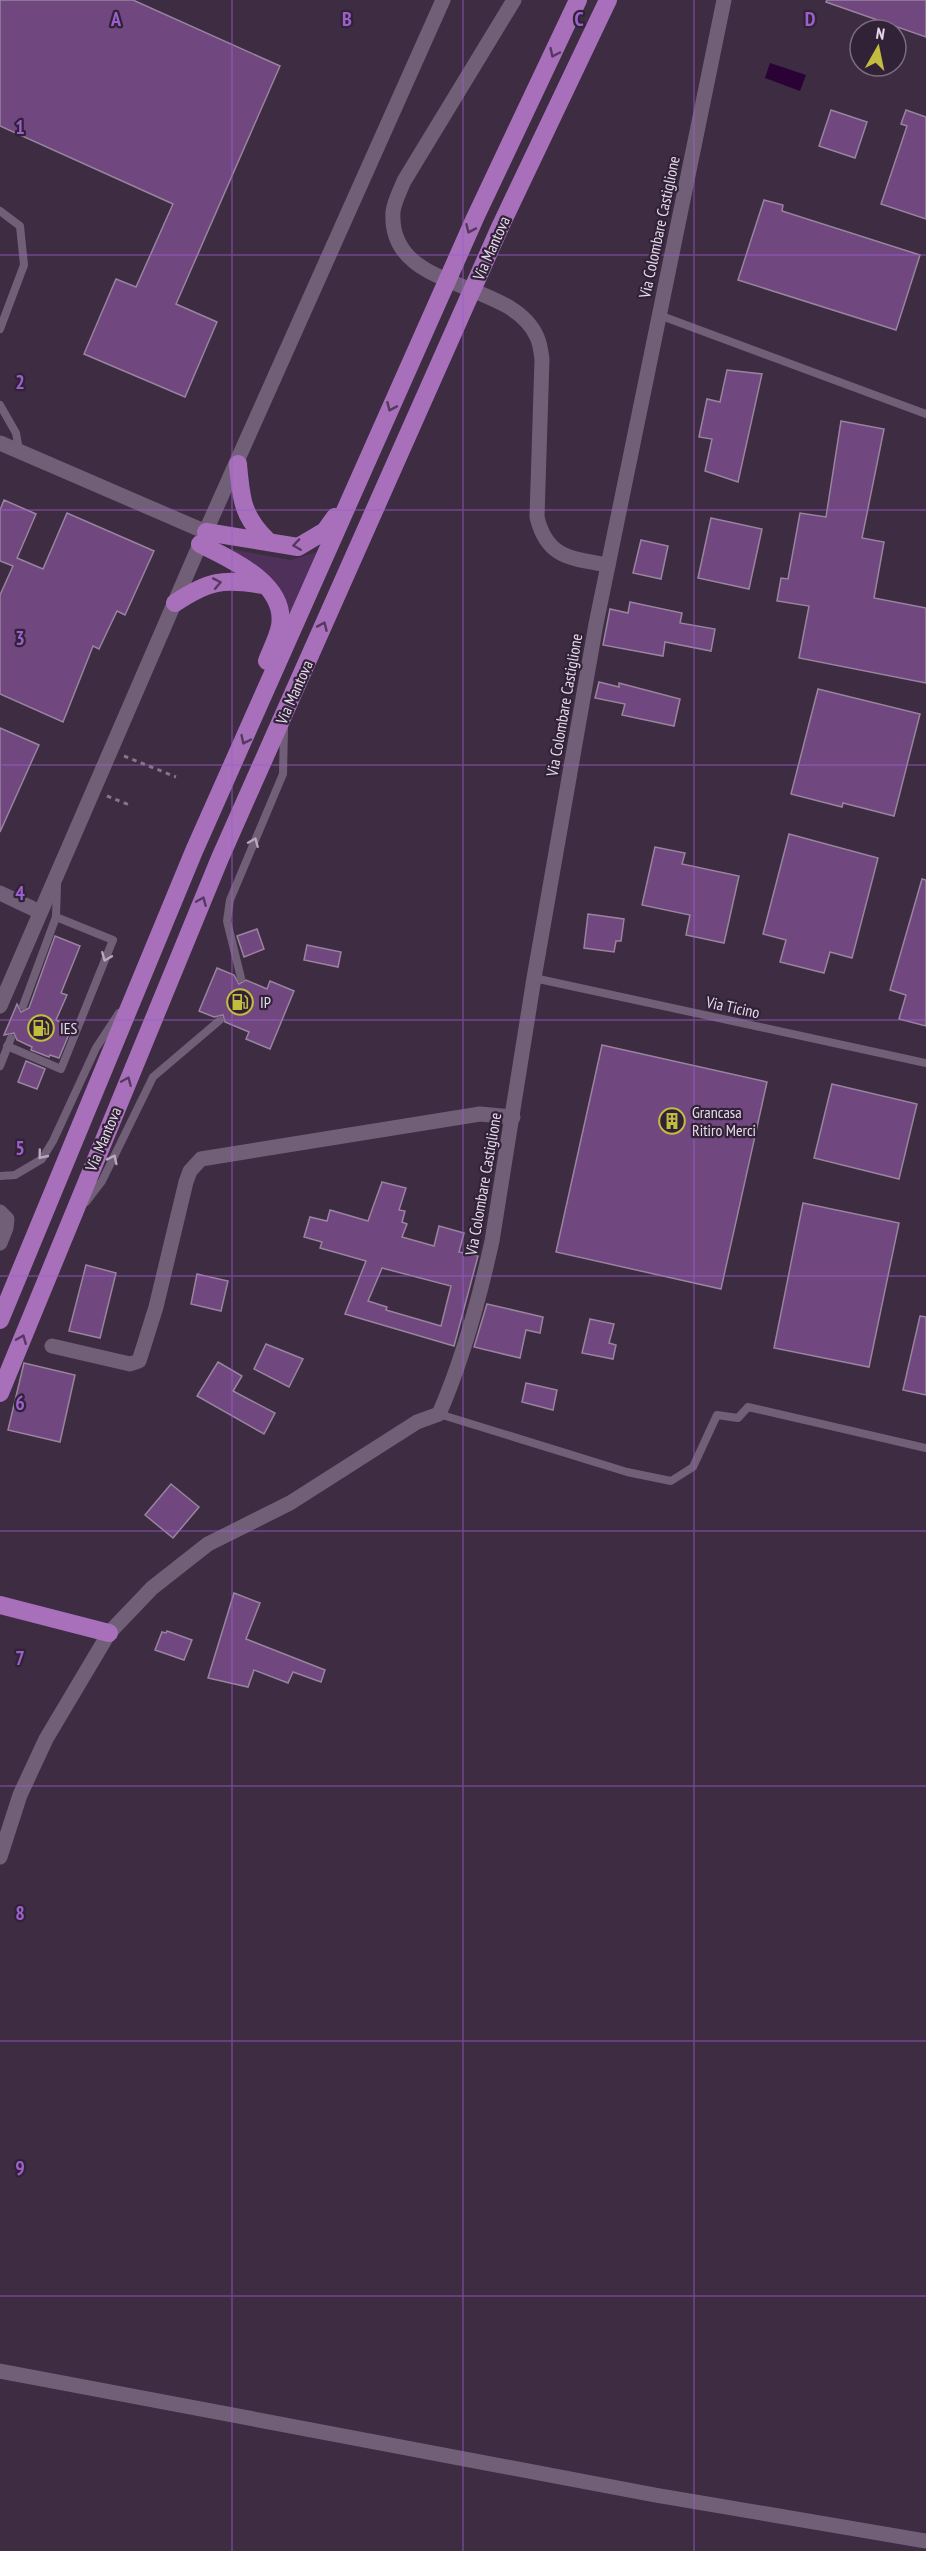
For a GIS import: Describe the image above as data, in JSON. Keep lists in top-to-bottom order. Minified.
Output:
{"streets":{"highway":["Via Mantova"],"street":["Via Colombare Castiglione"],"lane":["Via Ticino"]},"crossings":[["Via Colombare Castiglione","Via Ticino"]],"places":{"fuel station":["IP","IES"],"building":["Grancasa Ritiro Merci"]},"north":"top","grid":{"columns":["A","B","C","D"],"rows":["1","2","3","4","5","6","7","8","9"]}}
